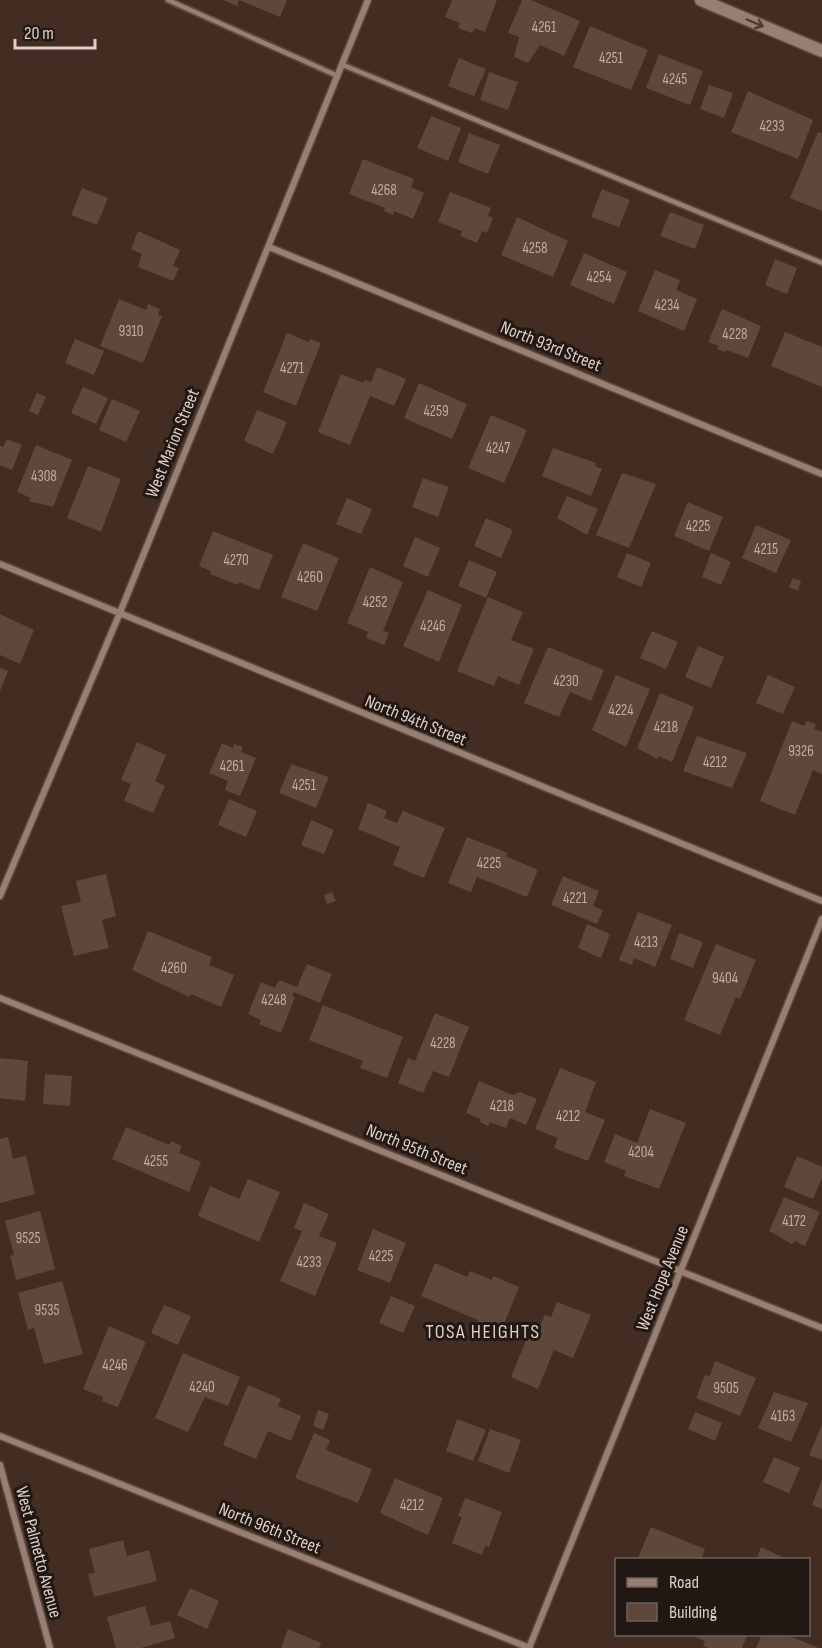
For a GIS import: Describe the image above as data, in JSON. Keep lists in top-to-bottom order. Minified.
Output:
{"streets":{"street":["North 93rd Street","West Marion Street","North 94th Street","North 95th Street","West Hope Avenue","North 96th Street","West Palmetto Avenue"]},"crossings":[["North 93rd Street","West Marion Street"],["West Marion Street","North 94th Street"],["North 95th Street","West Hope Avenue"],["West Hope Avenue","North 96th Street"]],"districts":["TOSA HEIGHTS"],"house_numbers":["4261","4251","4245","4233","4268","4258","4254","4234","9310","4228","4271","4259","4247","4308","4225","4215","4270","4260","4252","4246","4230","4224","4218","9326","4212","4261","4251","4225","4221","4213","4260","9404","4248","4228","4218","4212","4204","4255","4172","9525","4225","4233","9535","4246","4240","9505","4163","4212"],"legend":["Road","Building"],"scale_bar":"20 m"}
